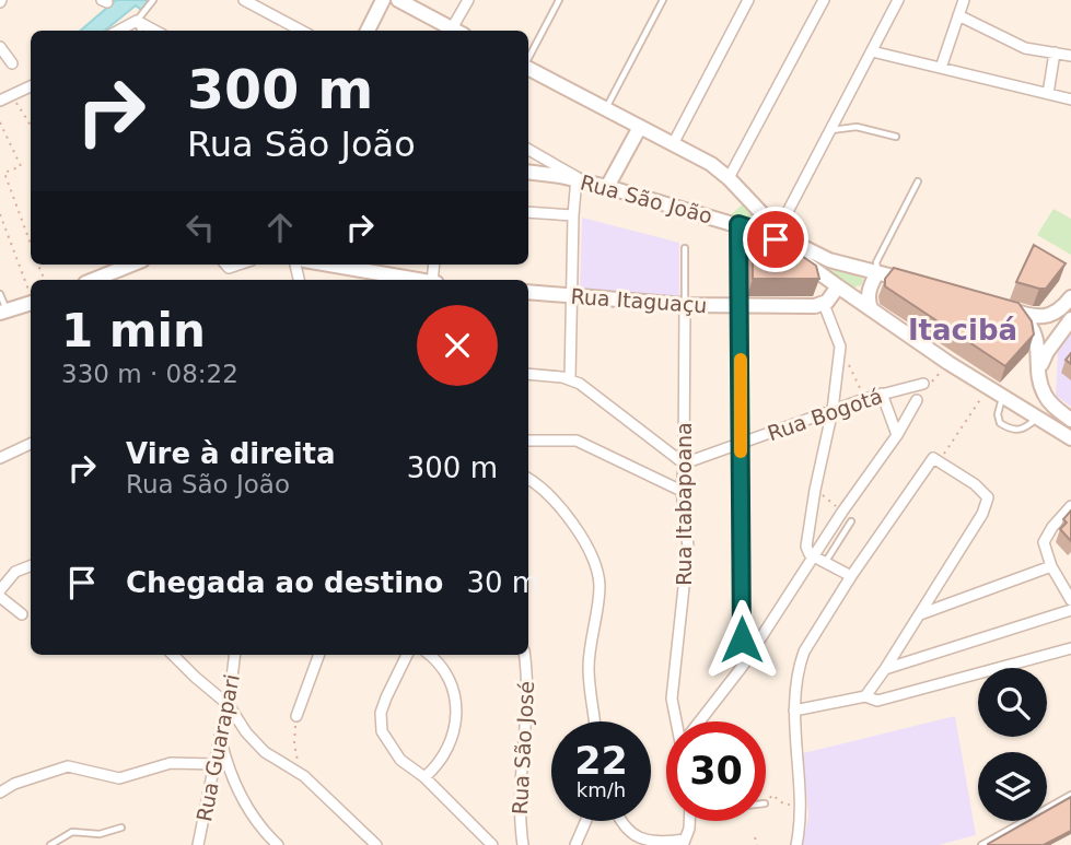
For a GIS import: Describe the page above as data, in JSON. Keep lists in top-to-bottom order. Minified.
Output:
{"streets":{"main road":["Rua São João","Rua Itaguaçu"],"street":["Rua Bogotá","Rua Itabapoana","Rua Guarapari","Rua São José"]},"crossings":[["Rua Itaguaçu","Rua Itabapoana"],["Rua Bogotá","Rua Itabapoana"]],"districts":["Itacibá"],"page":{"turn":["300 m","Rua São João"],"heading":["1 min","330 m · 08:22"],"list":[{"name":"Vire à direita","note":"Rua São João","value":"300 m"},{"name":"Chegada ao destino","value":"30 m"}],"speed":"22 km/h","limit":"30"}}
